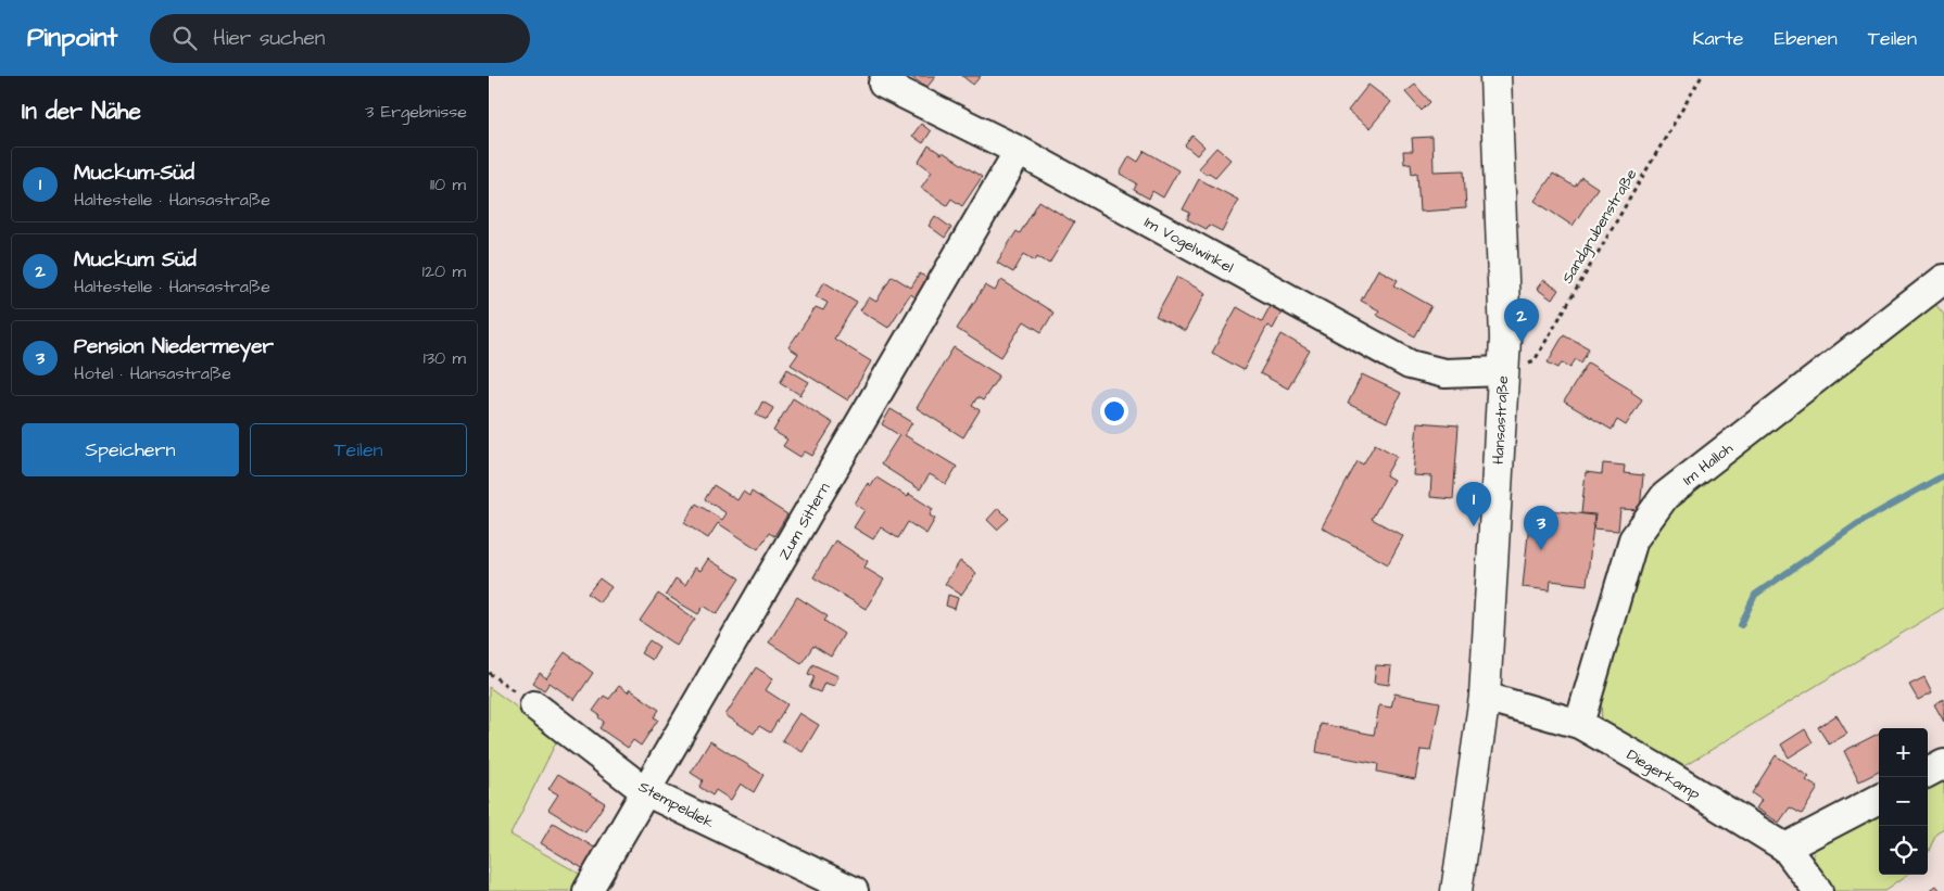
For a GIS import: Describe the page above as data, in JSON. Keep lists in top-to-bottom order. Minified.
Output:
{"streets":{"main road":["Hansastraße"],"street":["Im Vogelwinkel","Im Halloh","Zum Sittern","Diegerkamp","Stempeldiek"],"path":["Sandgrubenstraße"]},"crossings":[["Sandgrubenstraße","Im Vogelwinkel"],["Sandgrubenstraße","Hansastraße"],["Im Vogelwinkel","Hansastraße"],["Im Vogelwinkel","Zum Sittern"],["Hansastraße","Diegerkamp"],["Im Halloh","Diegerkamp"],["Zum Sittern","Stempeldiek"]],"page":{"header":"Pinpoint","search":"Hier suchen","nav":["Karte","Ebenen","Teilen"],"heading":["In der Nähe","3 Ergebnisse"],"list":[{"mark":"1","name":"Muckum-Süd","note":"Haltestelle · Hansastraße","value":"110 m"},{"mark":"2","name":"Muckum Süd","note":"Haltestelle · Hansastraße","value":"120 m"},{"mark":"3","name":"Pension Niedermeyer","note":"Hotel · Hansastraße","value":"130 m"}],"pins":["2","1","3"],"buttons":["Speichern","Teilen"],"map_buttons":["+","−"]}}
